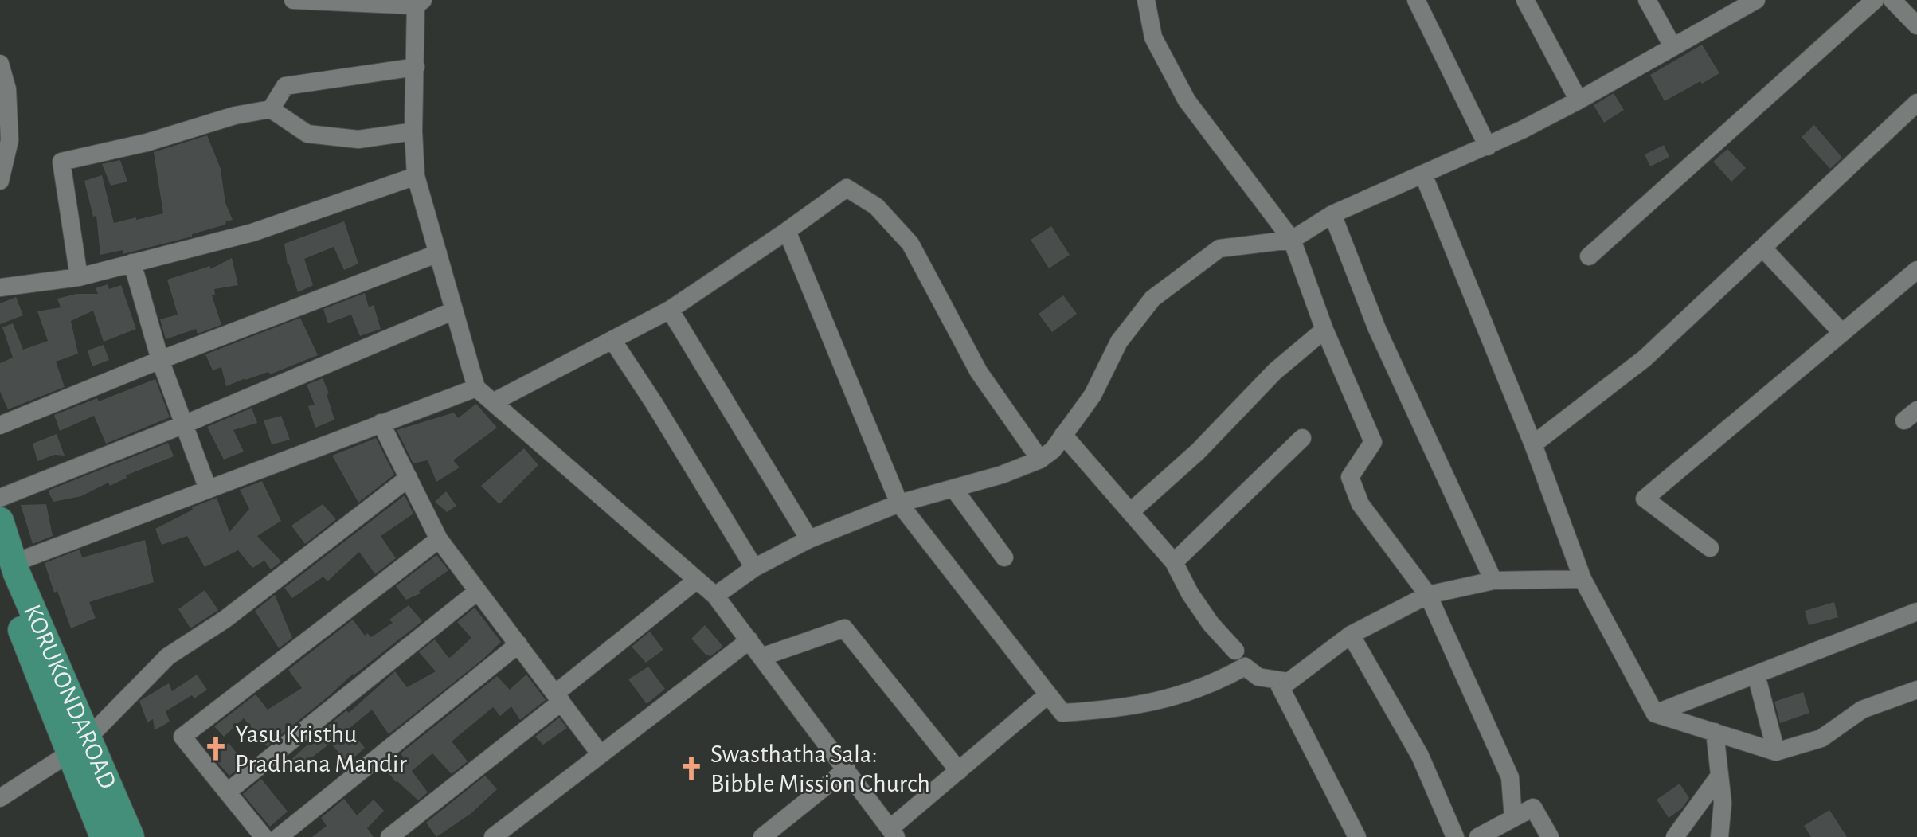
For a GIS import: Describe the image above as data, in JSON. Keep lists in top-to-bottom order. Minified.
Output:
{"streets":{"main road":["KORUKONDAROAD"]},"places":{"church":["Yasu Kristhu Pradhana Mandir","Swasthatha Sala: Bibble Mission Church"]}}
